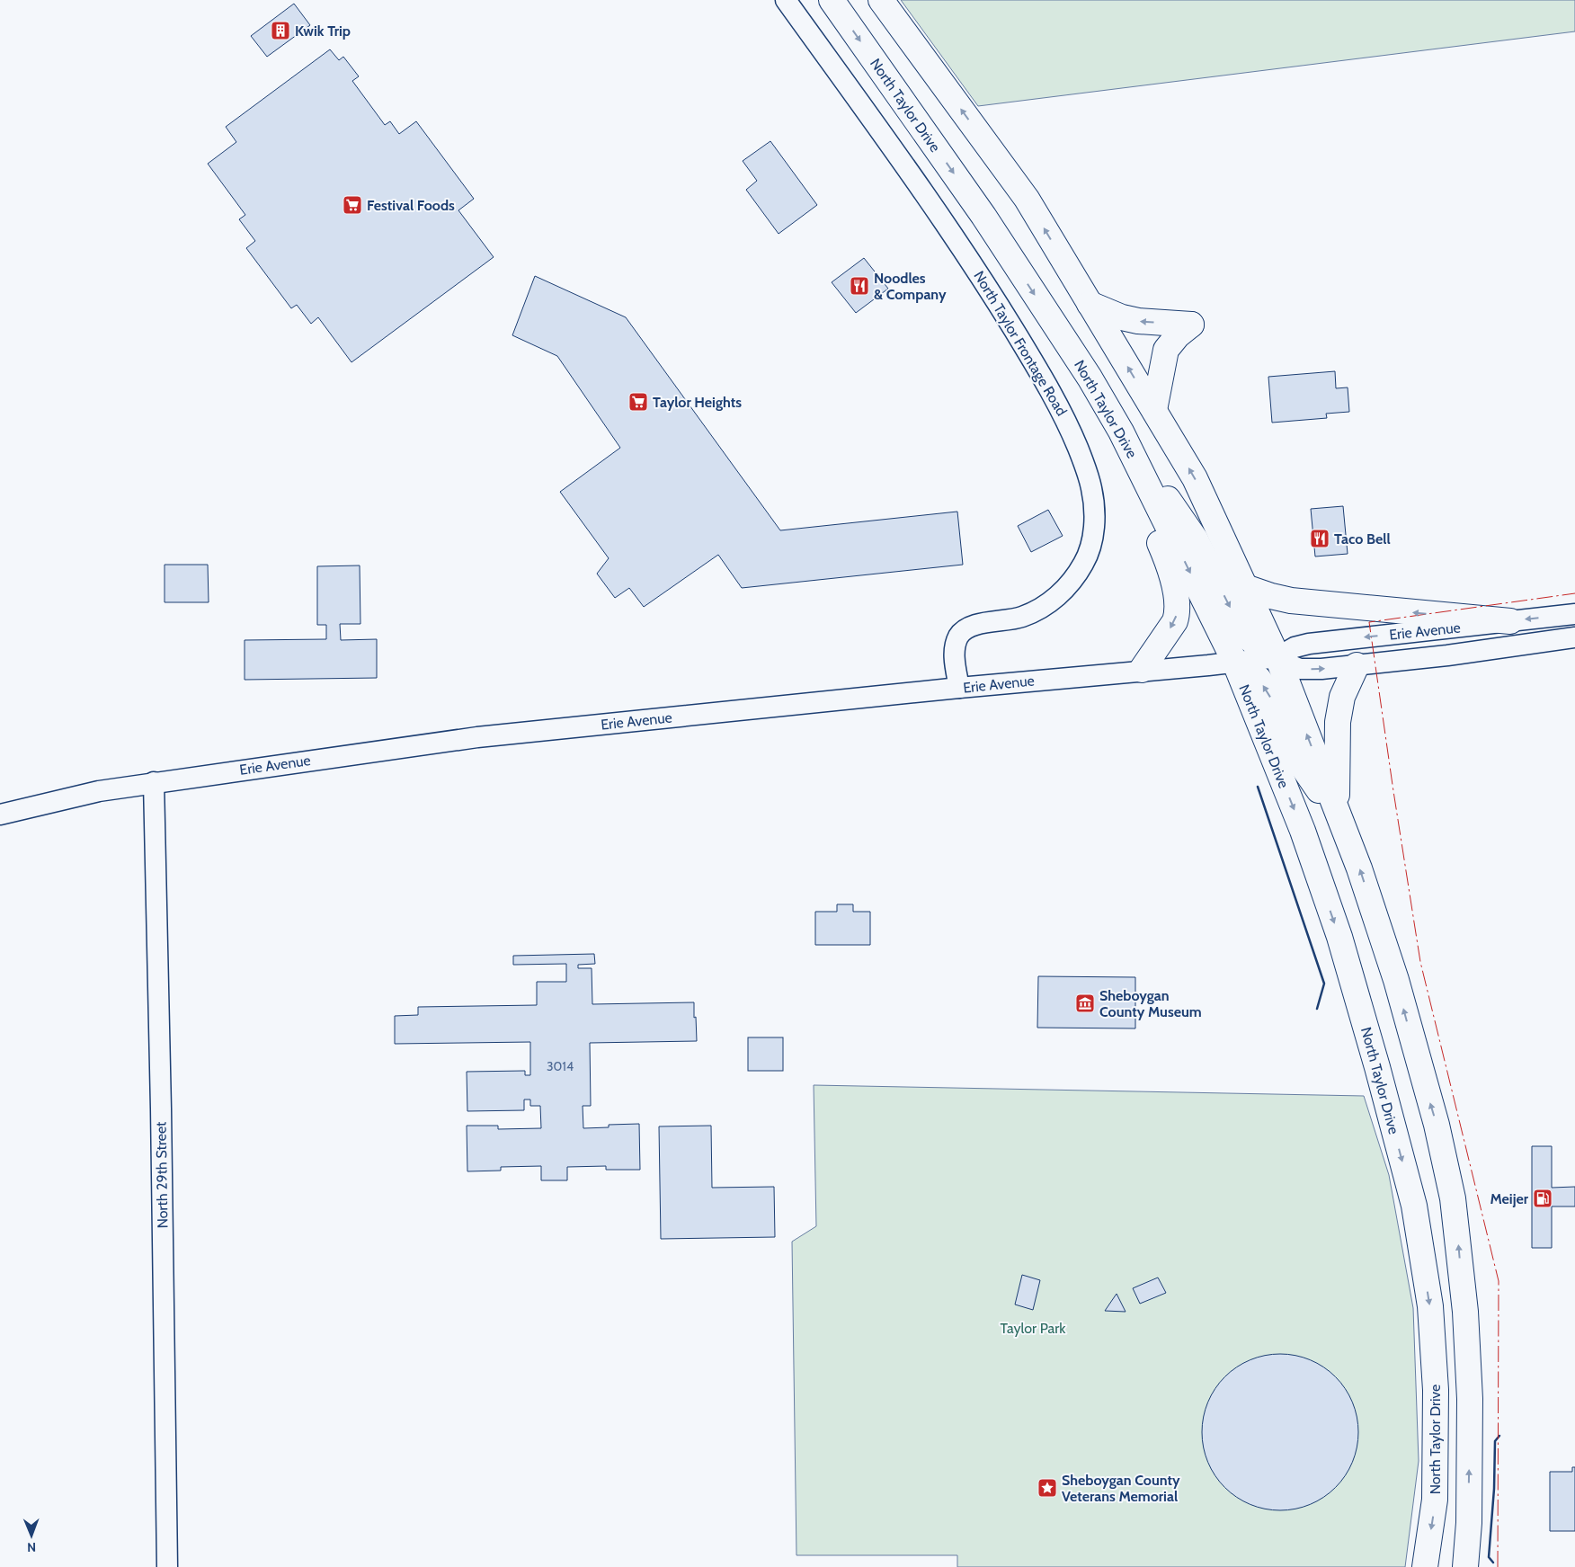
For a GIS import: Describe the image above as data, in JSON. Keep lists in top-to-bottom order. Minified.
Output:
{"streets":{"main road":["North Taylor Drive"],"street":["North Taylor Frontage Road","Erie Avenue","North 29th Street"]},"crossings":[["North Taylor Drive","Erie Avenue"],["North Taylor Frontage Road","Erie Avenue"],["Erie Avenue","North 29th Street"]],"parks":["Taylor Park"],"places":{"building":["Kwik Trip"],"supermarket":["Festival Foods","Taylor Heights"],"restaurant":["Noodles & Company","Taco Bell"],"museum":["Sheboygan County Museum"],"fuel station":["Meijer"],"place":["Sheboygan County Veterans Memorial"]},"house_numbers":["3014"],"north":"bottom"}
